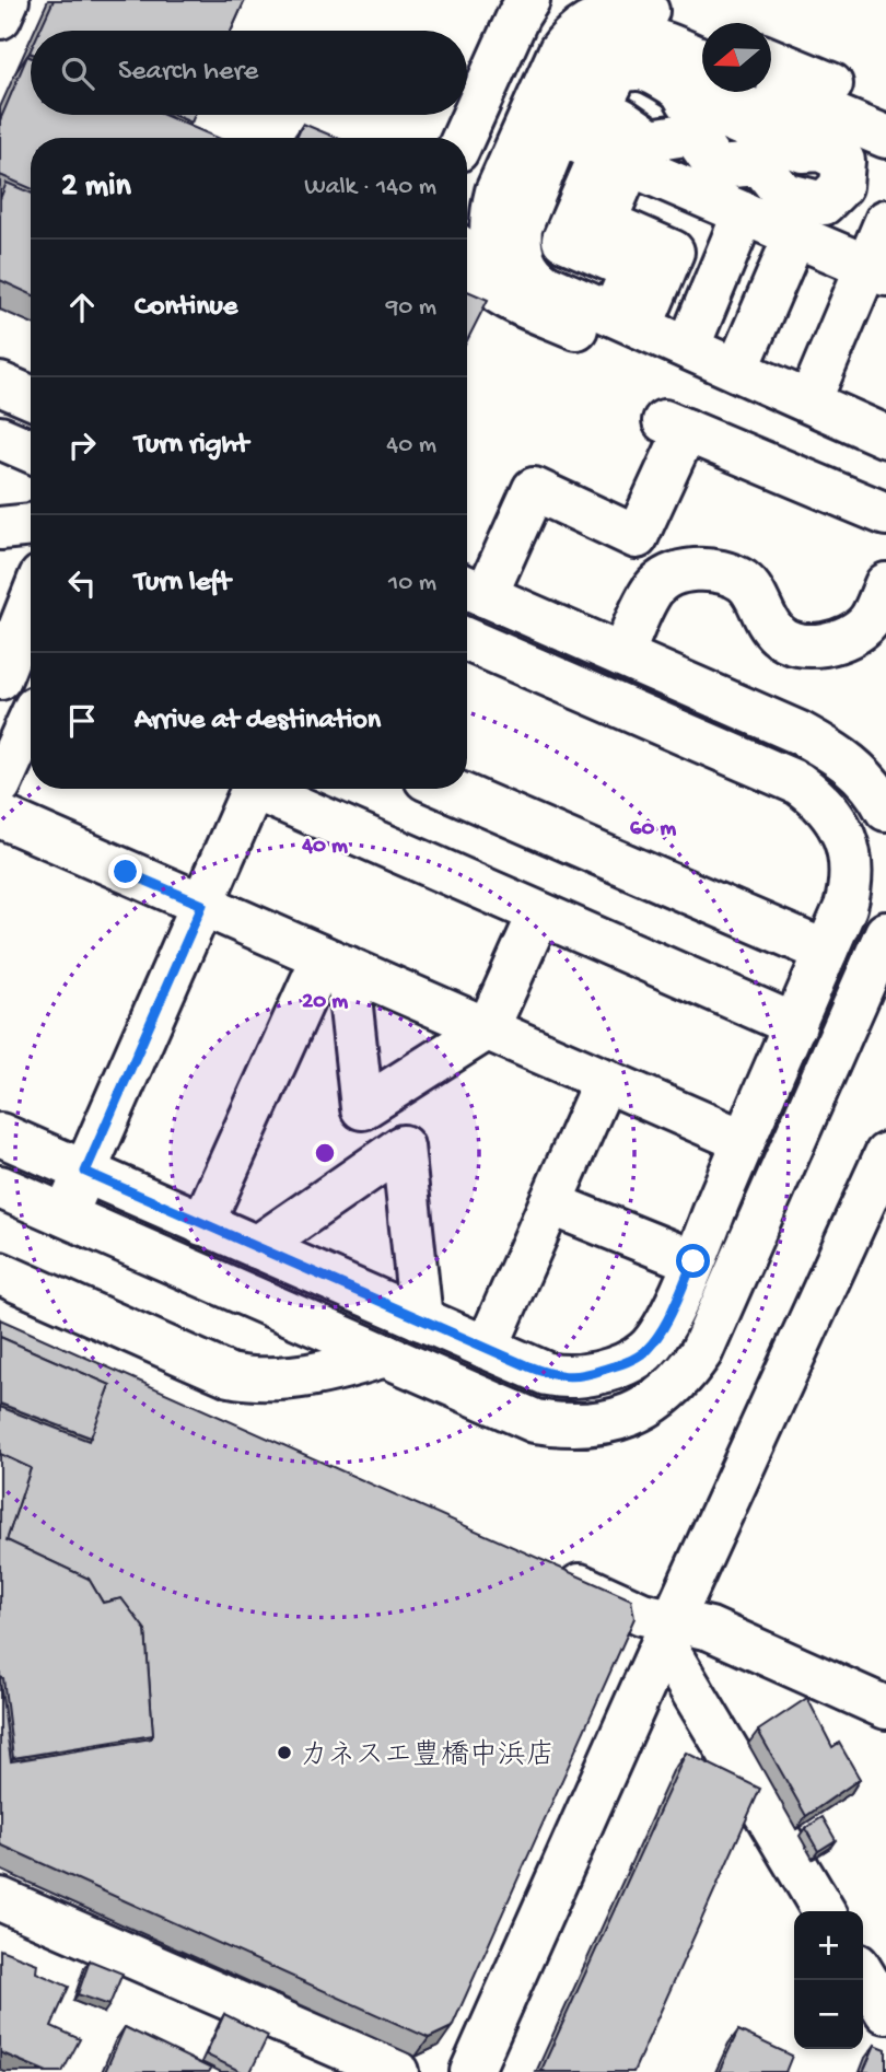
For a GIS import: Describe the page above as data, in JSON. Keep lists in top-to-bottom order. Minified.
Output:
{"places":["カネスエ豊橋中浜店"],"north":"left","page":{"search":"Search here","heading":["2 min","Walk · 140 m"],"list":[["Continue","90 m"],["Turn right","40 m"],["Turn left","10 m"],"Arrive at destination"],"map_buttons":["+","−"]},"rings":["60 m","40 m","20 m"]}
